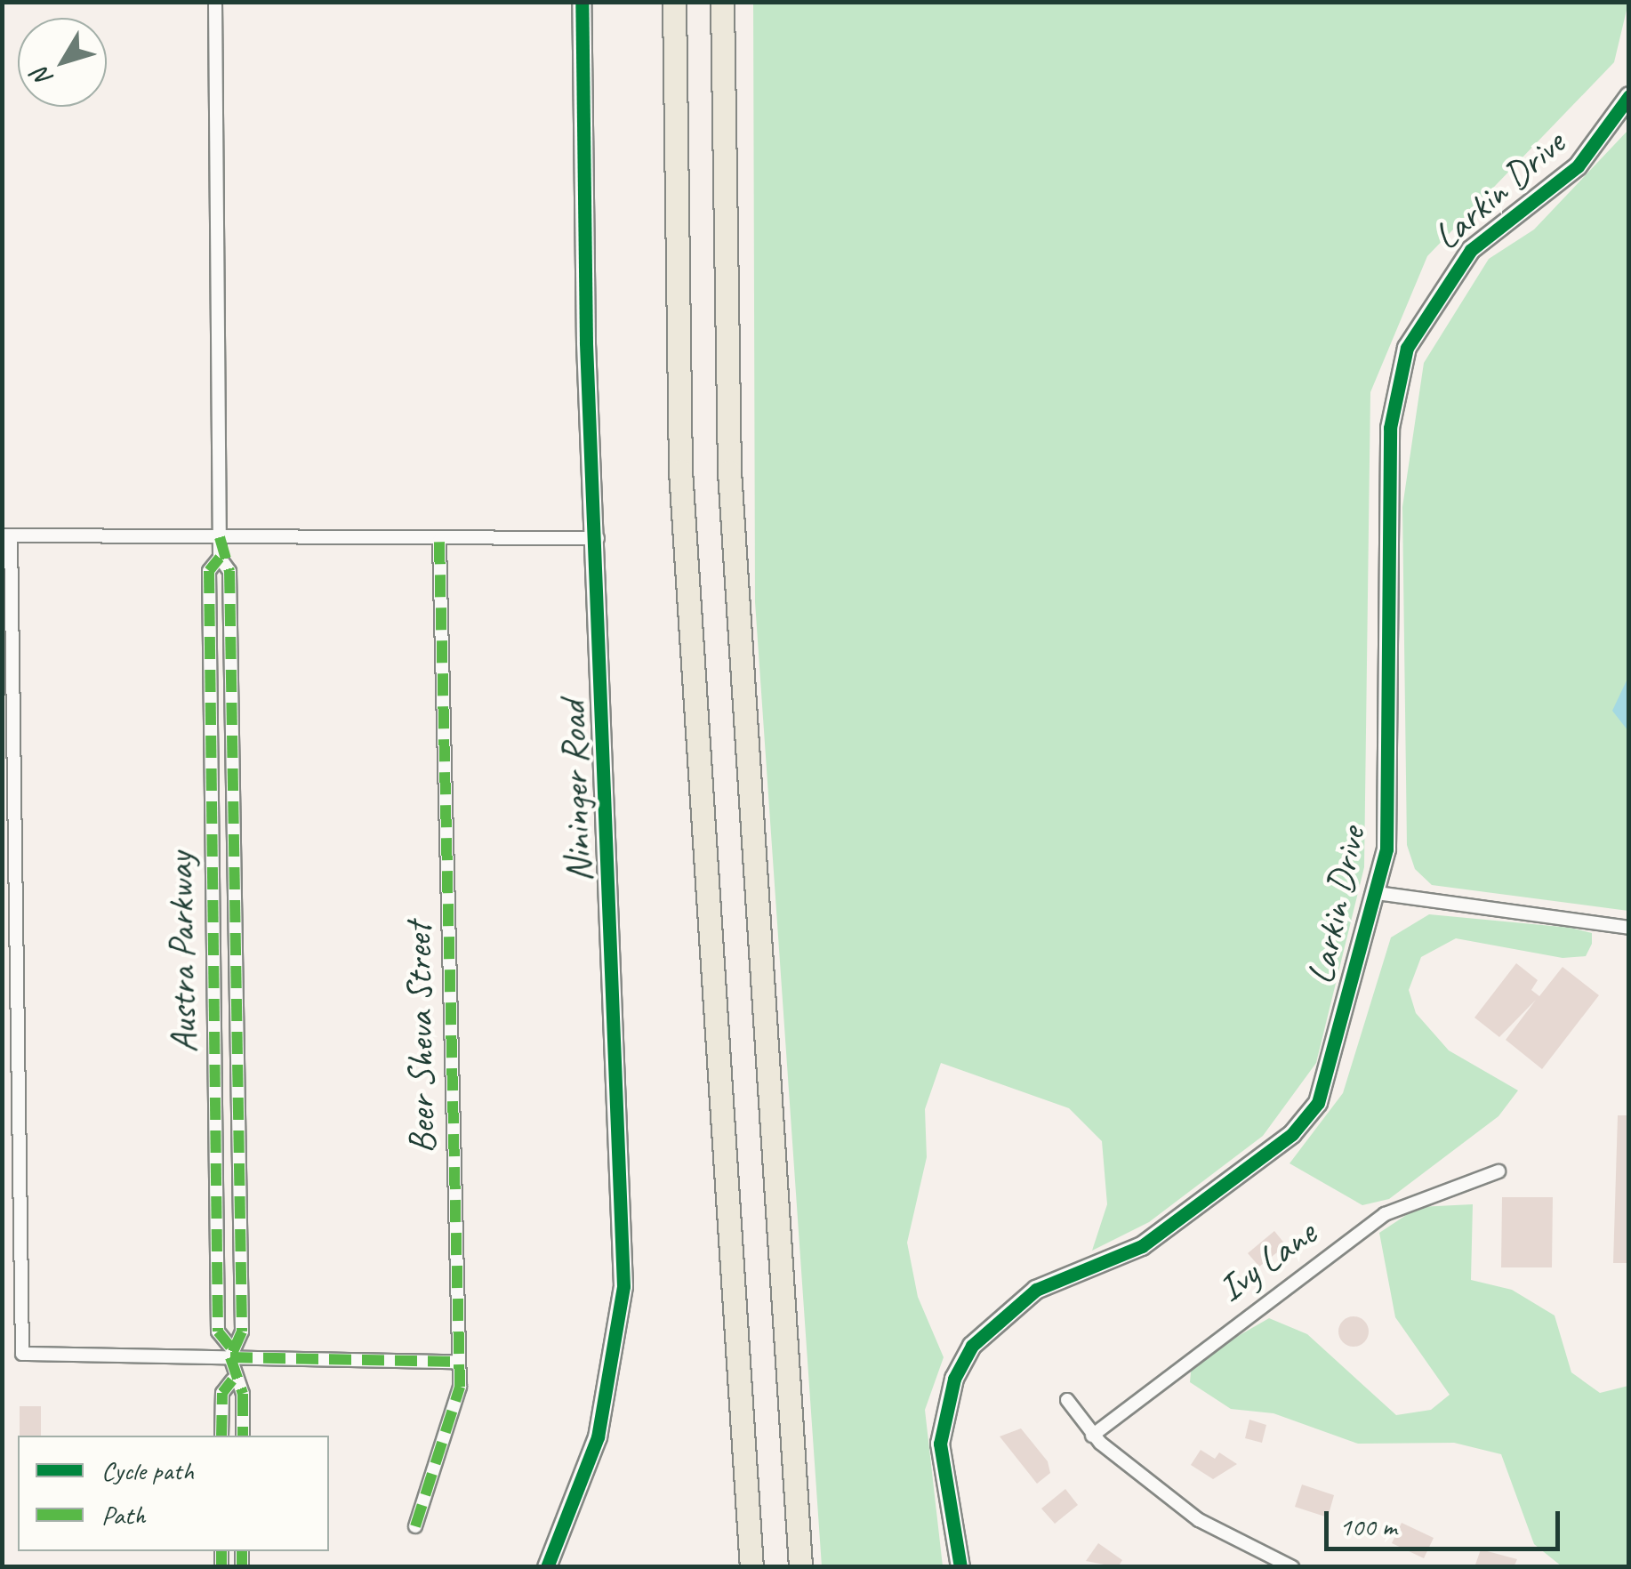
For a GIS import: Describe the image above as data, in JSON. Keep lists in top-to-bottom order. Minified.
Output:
{"streets":{"street":["Larkin Drive","Nininger Road","Austra Parkway","Beer Sheva Street","Ivy Lane"]},"legend":["Cycle path","Path"],"scale_bar":"100 m","north":"bottom left"}
